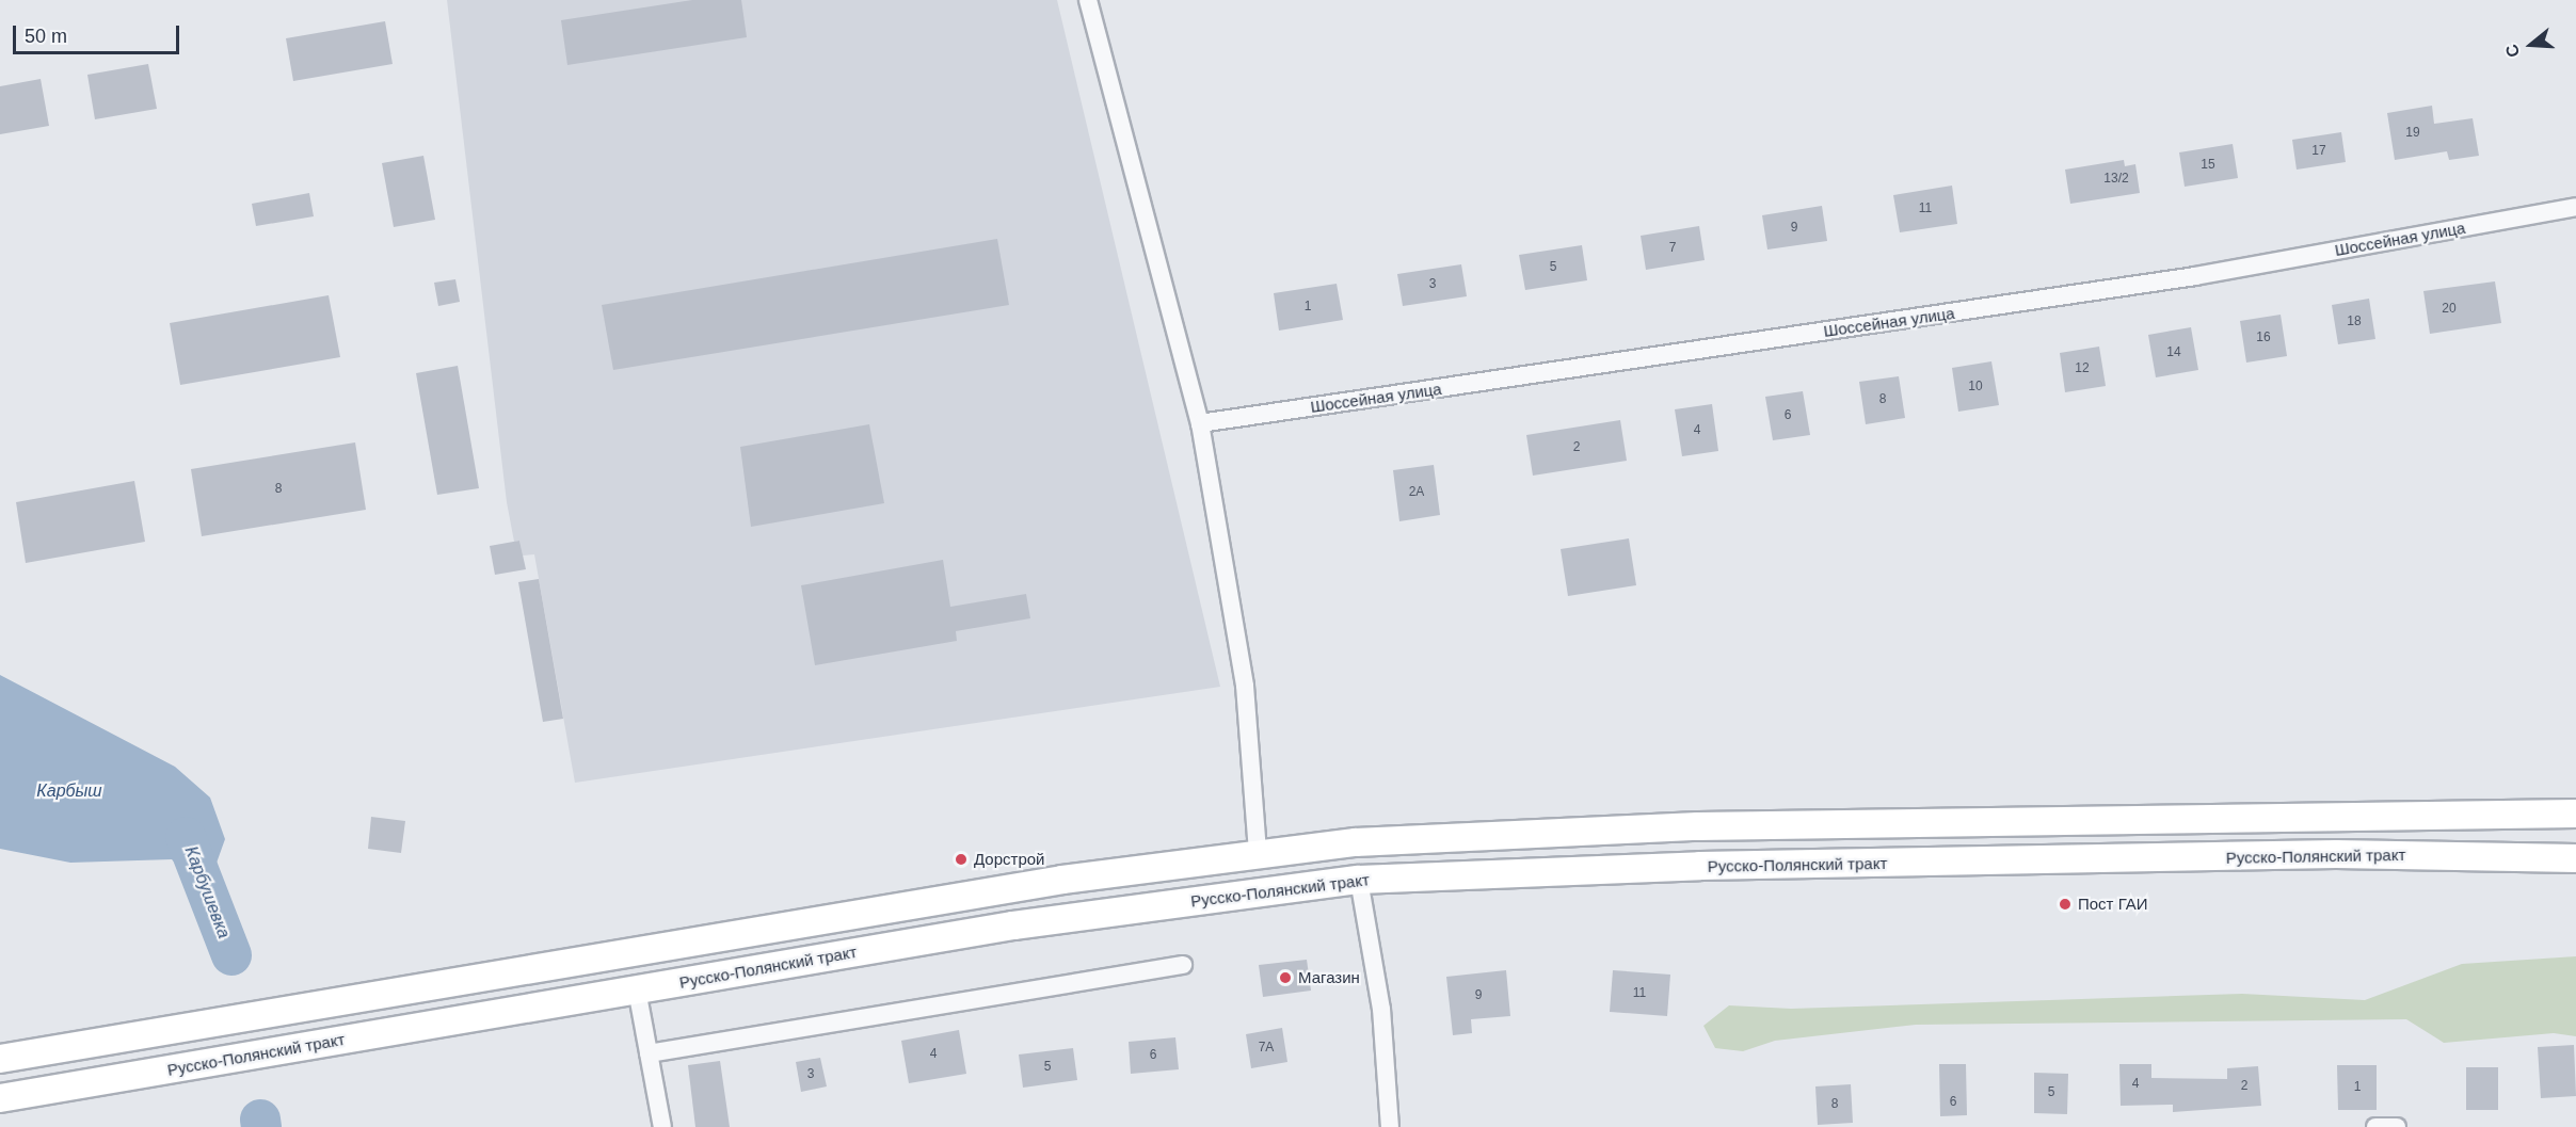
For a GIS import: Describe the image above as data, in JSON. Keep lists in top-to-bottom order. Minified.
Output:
{"streets":{"main road":["Русско-Полянский тракт"],"street":["Шоссейная улица"]},"water":["Карбыш","Карбушевка"],"places":["Дорстрой","Пост ГАИ","Магазин"],"house_numbers":["19","17","15","13/2","11","9","7","5","3","1","20","18","16","14","12","10","8","6","4","2","8","2А","11","9","7А","4","6","5","3","4","2","1","5","6","8"],"scale_bar":"50 m","north":"left"}
